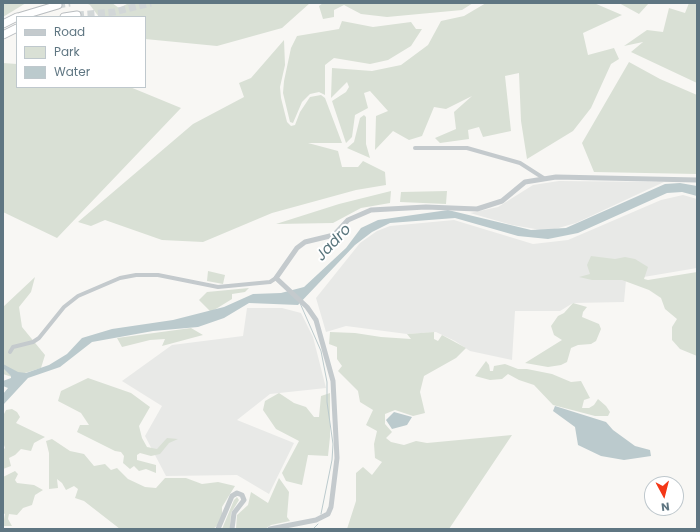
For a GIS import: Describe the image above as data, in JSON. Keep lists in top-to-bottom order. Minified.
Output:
{"water":["Jadro"],"legend":["Road","Park","Water"],"north":"bottom"}
